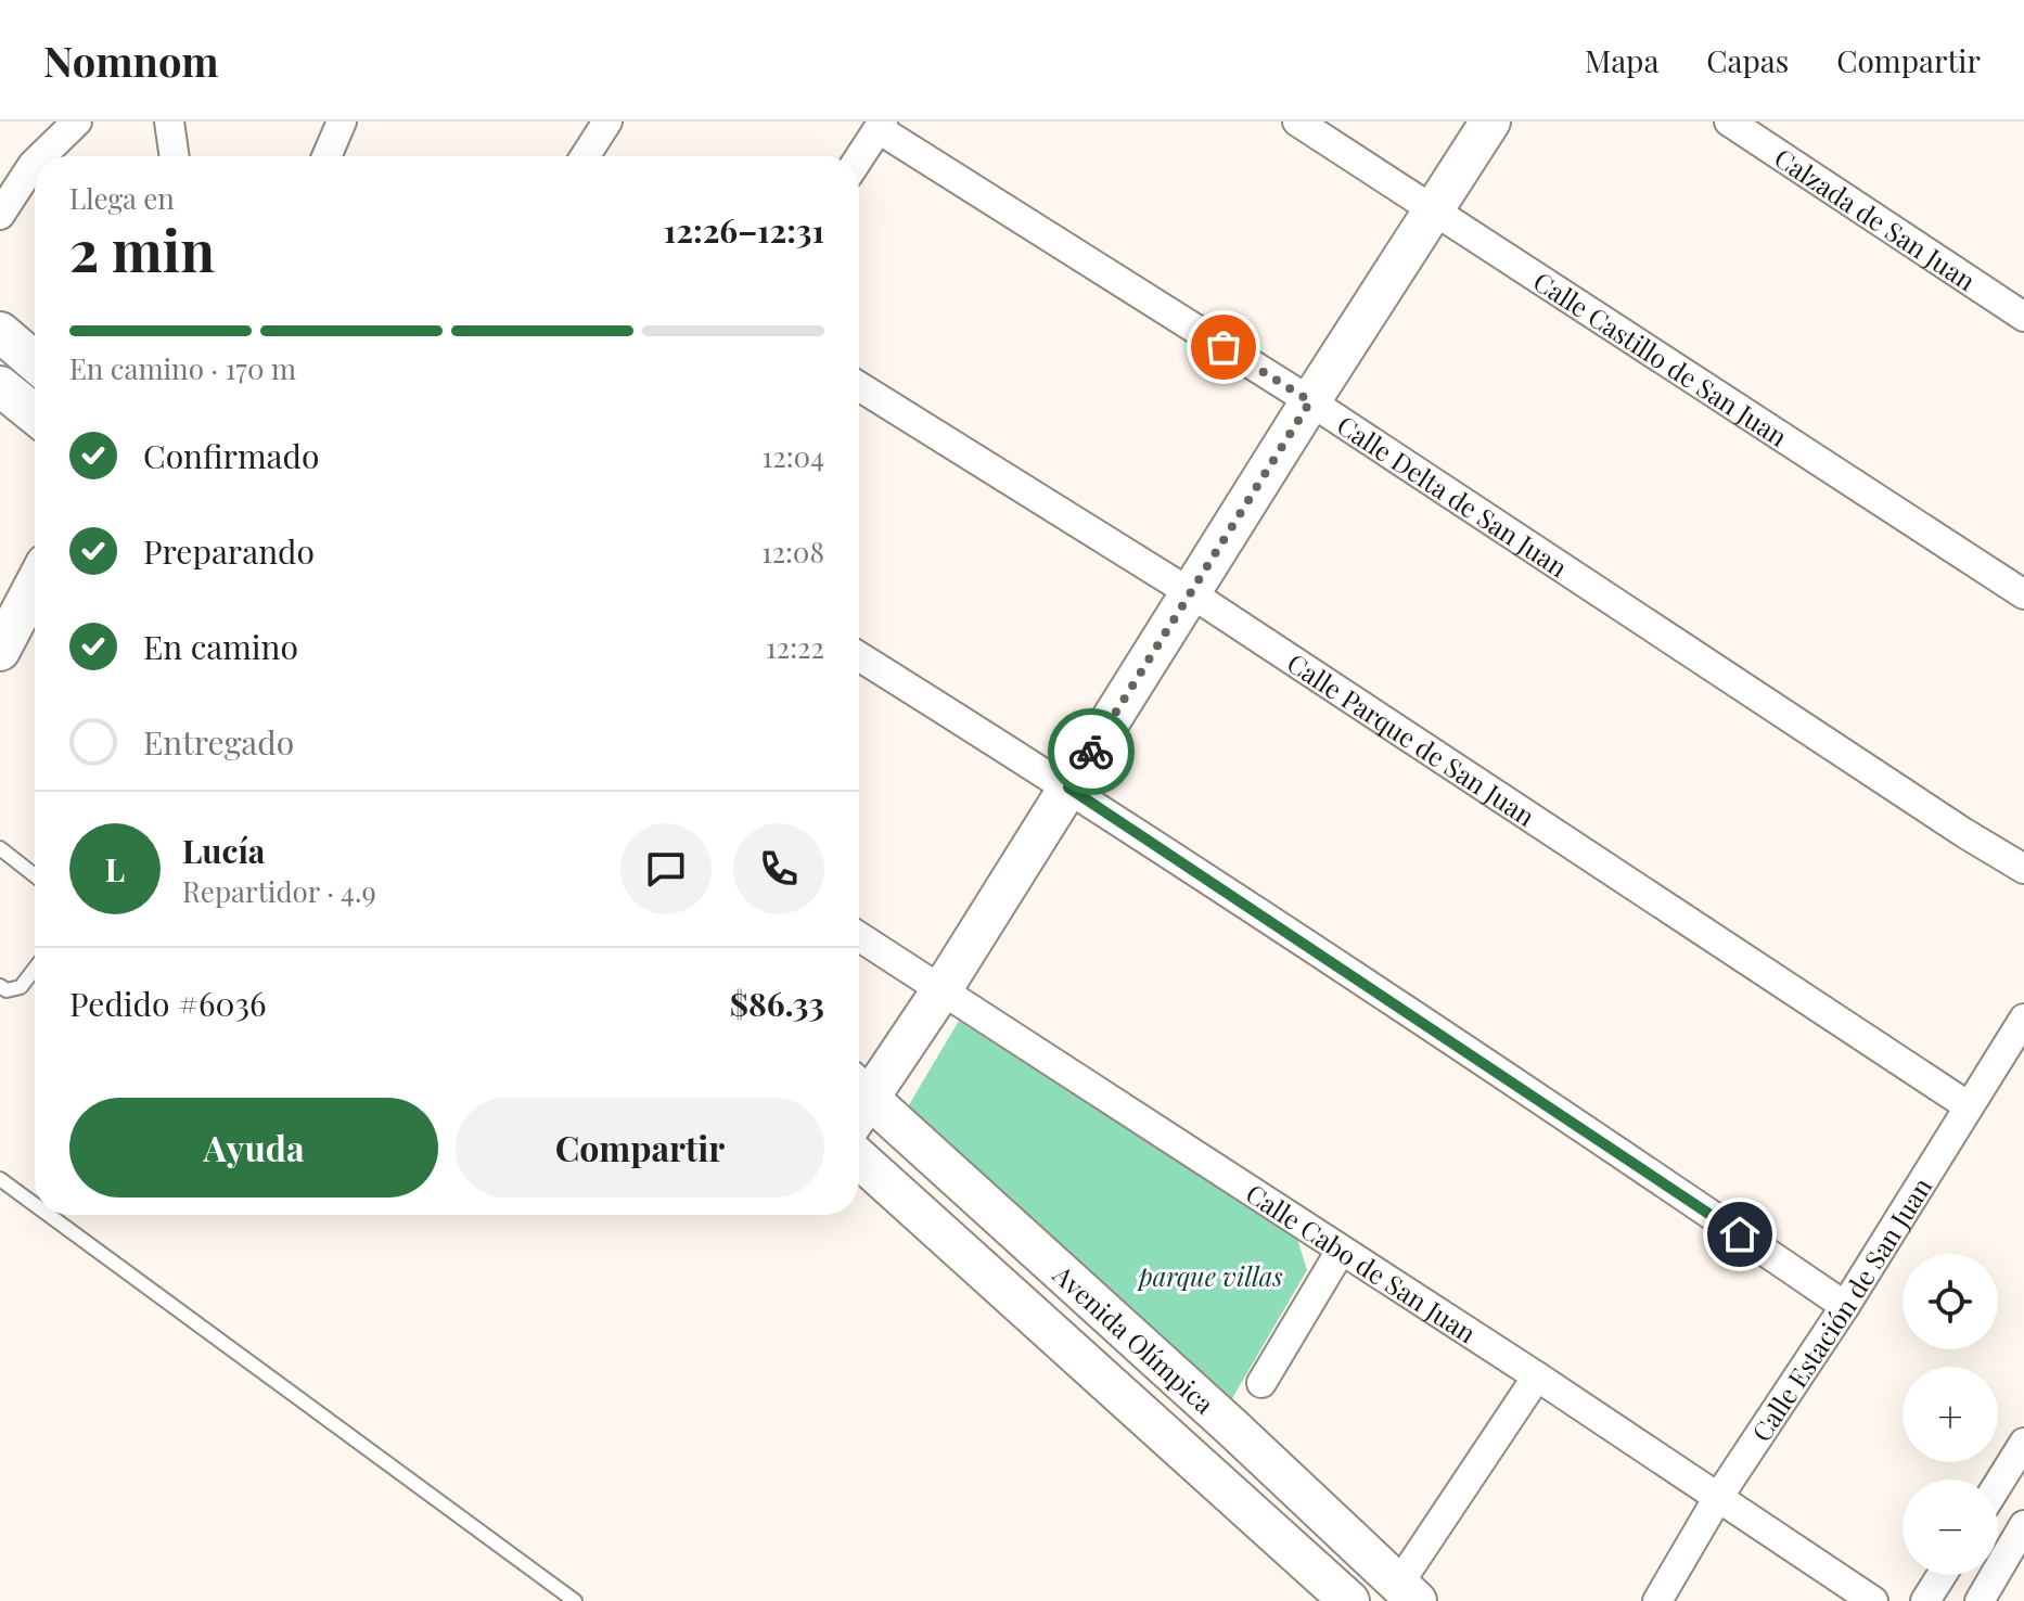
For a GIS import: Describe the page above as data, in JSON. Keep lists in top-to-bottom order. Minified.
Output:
{"streets":{"street":["Calzada de San Juan","Calle Castillo de San Juan","Calle Delta de San Juan","Calle Parque de San Juan","Calle Cabo de San Juan","Calle Estación de San Juan","Avenida Olímpica"]},"crossings":[["Calle Parque de San Juan","Calle Estación de San Juan"],["Calle Cabo de San Juan","Calle Estación de San Juan"]],"parks":["parque villas"],"page":{"header":"Nomnom","nav":["Mapa","Capas","Compartir"],"heading":["2 min","Llega en","12:26–12:31"],"panel":["Lucía","Repartidor · 4.9","Pedido #6036","$86.33"],"bar":"En camino · 170 m","list":[["Confirmado","12:04"],["Preparando","12:08"],["En camino","12:22"],"Entregado"],"round":"L","buttons":["Ayuda","Compartir"],"map_buttons":["+","−"]}}
